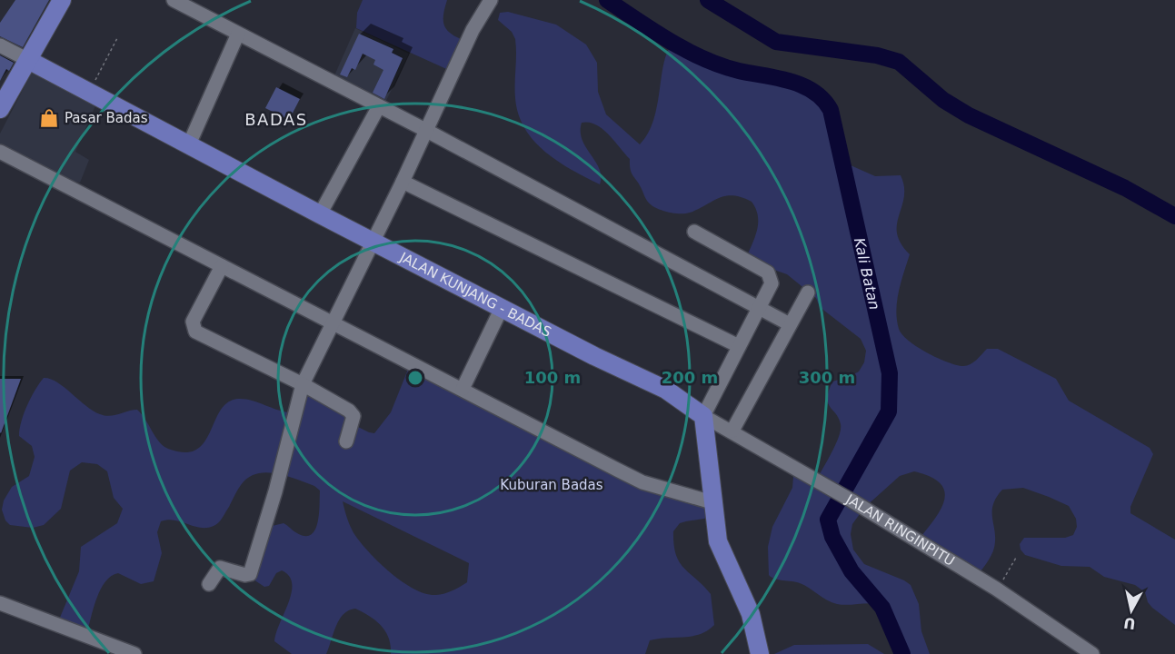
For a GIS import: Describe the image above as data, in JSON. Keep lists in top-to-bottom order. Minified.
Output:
{"streets":{"main road":["JALAN KUNJANG - BADAS"],"street":["JALAN RINGINPITU"]},"crossings":[["JALAN KUNJANG - BADAS","JALAN RINGINPITU"]],"districts":["BADAS"],"water":["Kali Batan"],"parks":["Kuburan Badas"],"places":{"shop":["Pasar Badas"]},"north":"bottom","rings":["100 m","200 m","300 m"]}
